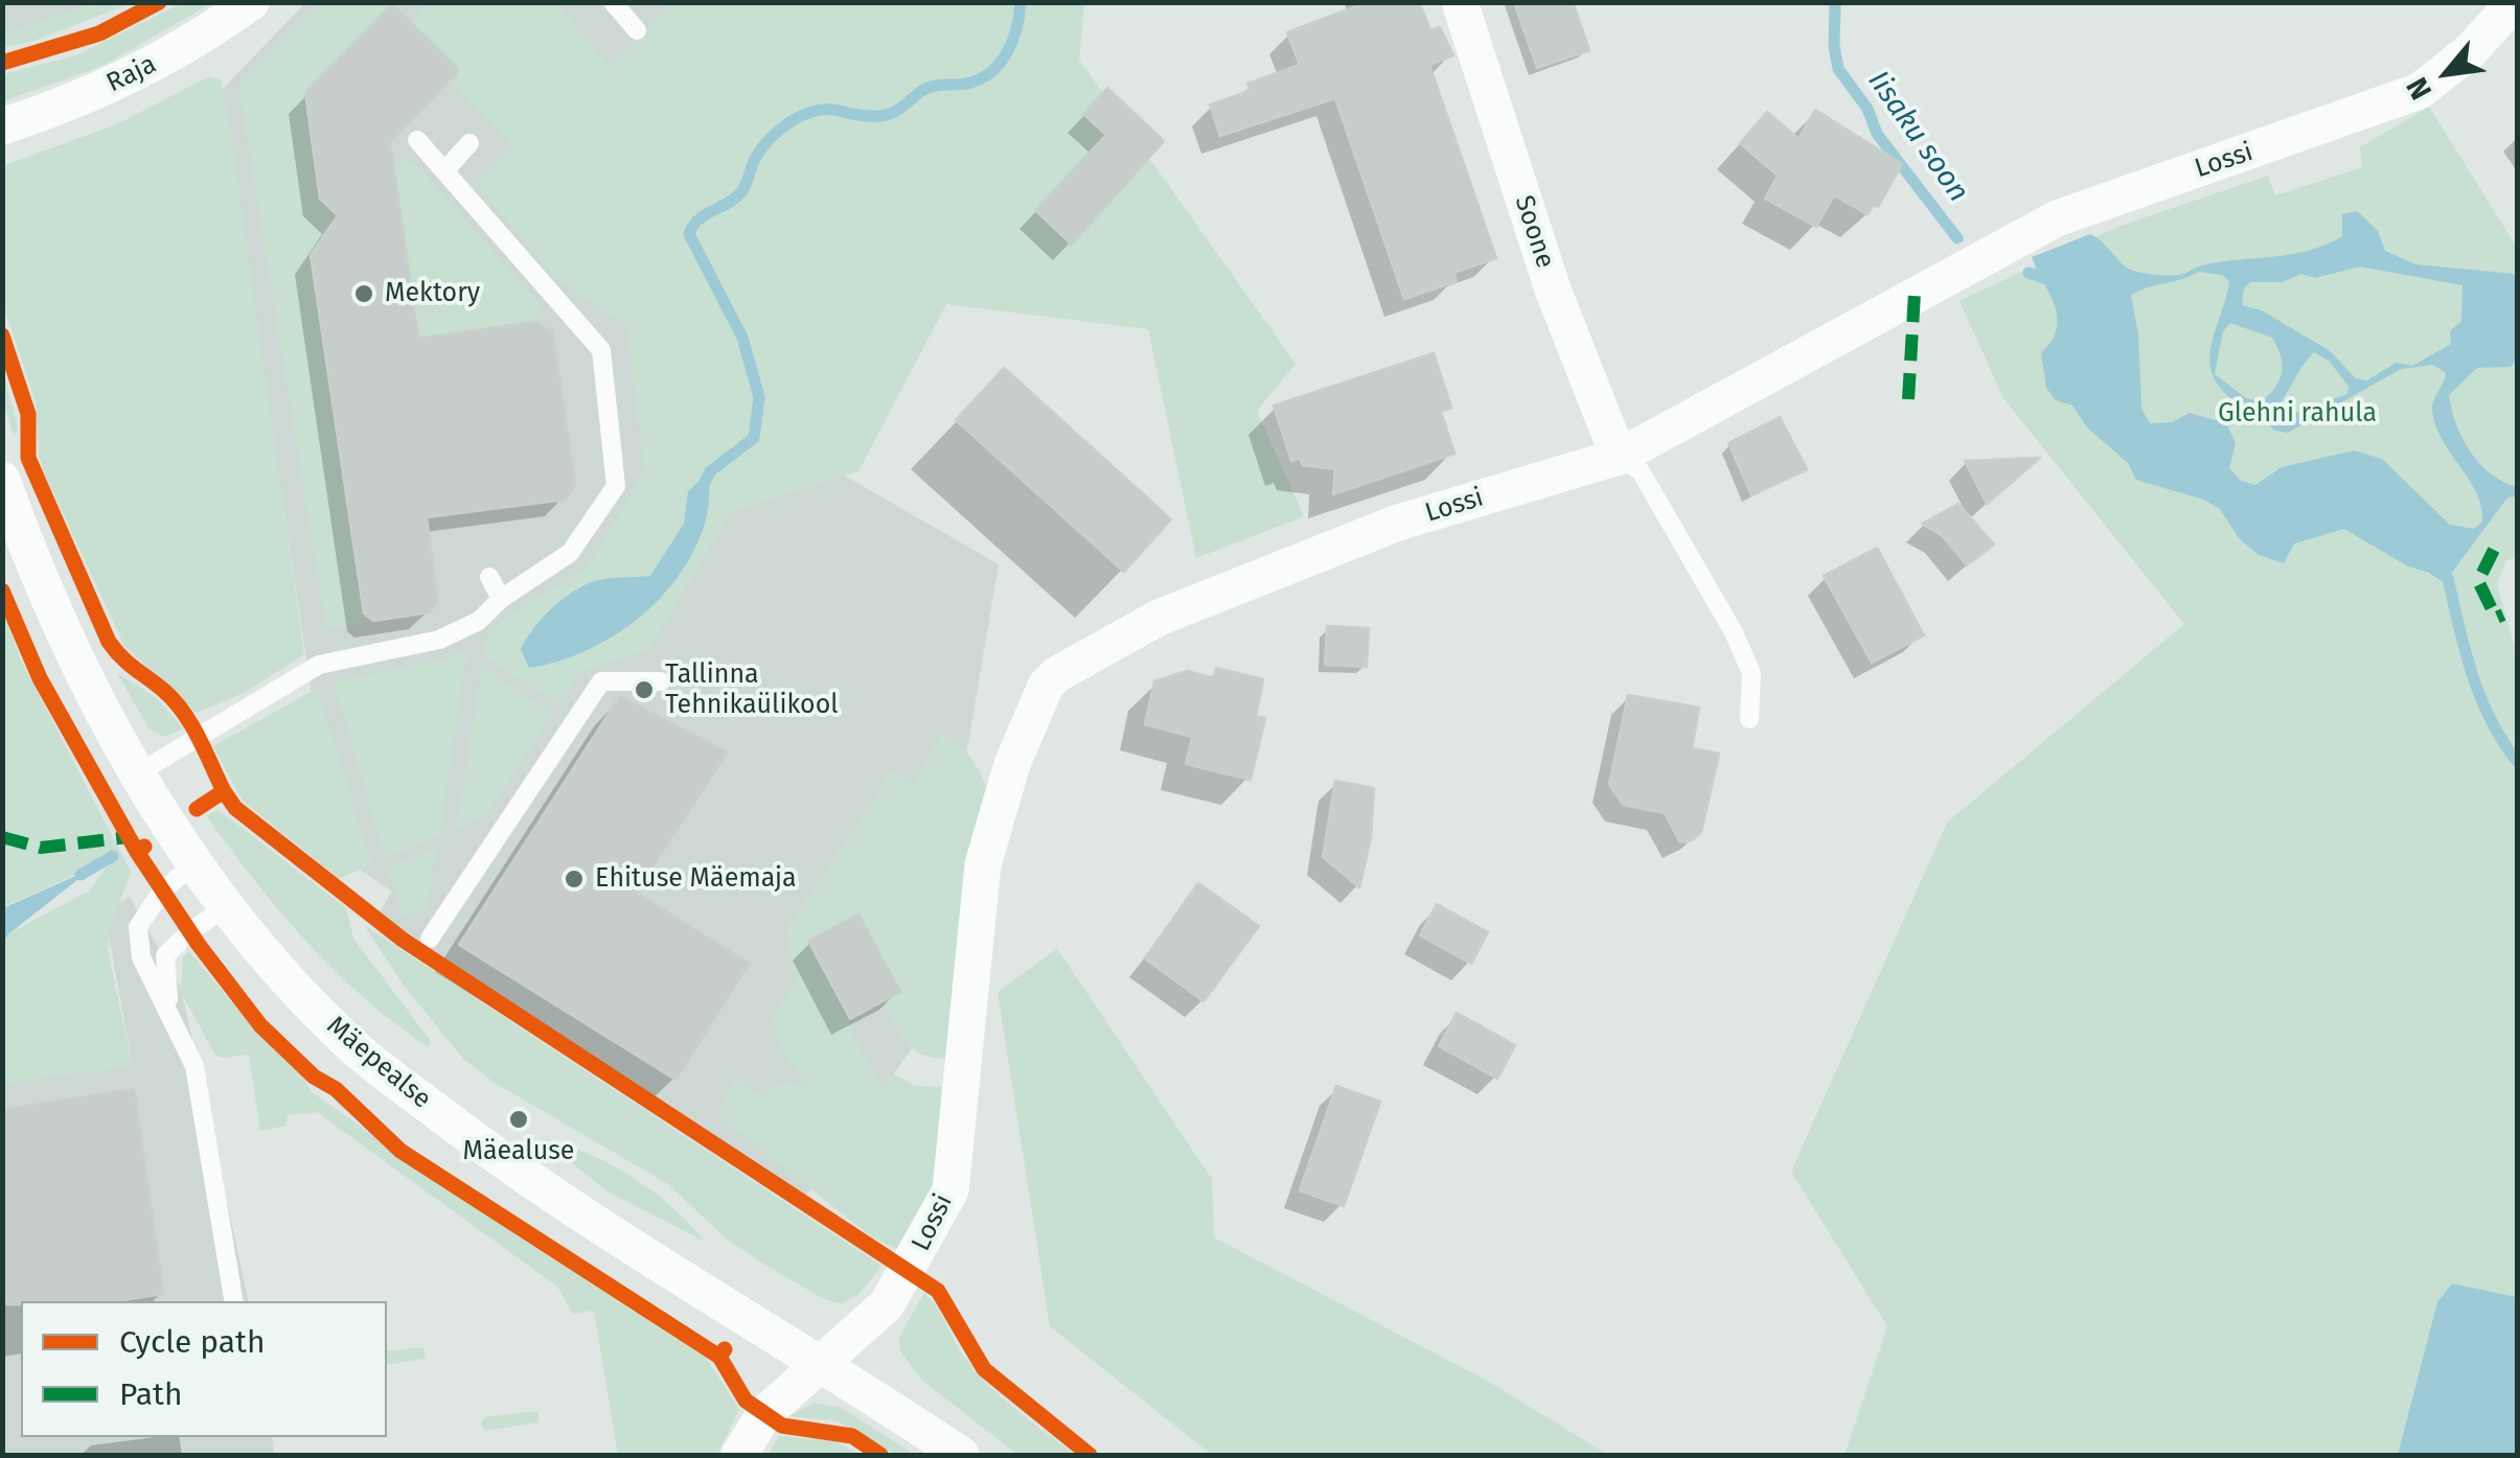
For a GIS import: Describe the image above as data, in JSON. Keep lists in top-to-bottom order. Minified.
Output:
{"streets":{"street":["Raja","Lossi","Soone","Mäepealse"]},"crossings":[["Lossi","Soone"],["Lossi","Mäepealse"]],"water":["Iisaku soon"],"parks":["Glehni rahula"],"places":["Mektory","Tallinna Tehnikaülikool","Ehituse Mäemaja","Mäealuse"],"legend":["Cycle path","Path"],"north":"bottom left"}
